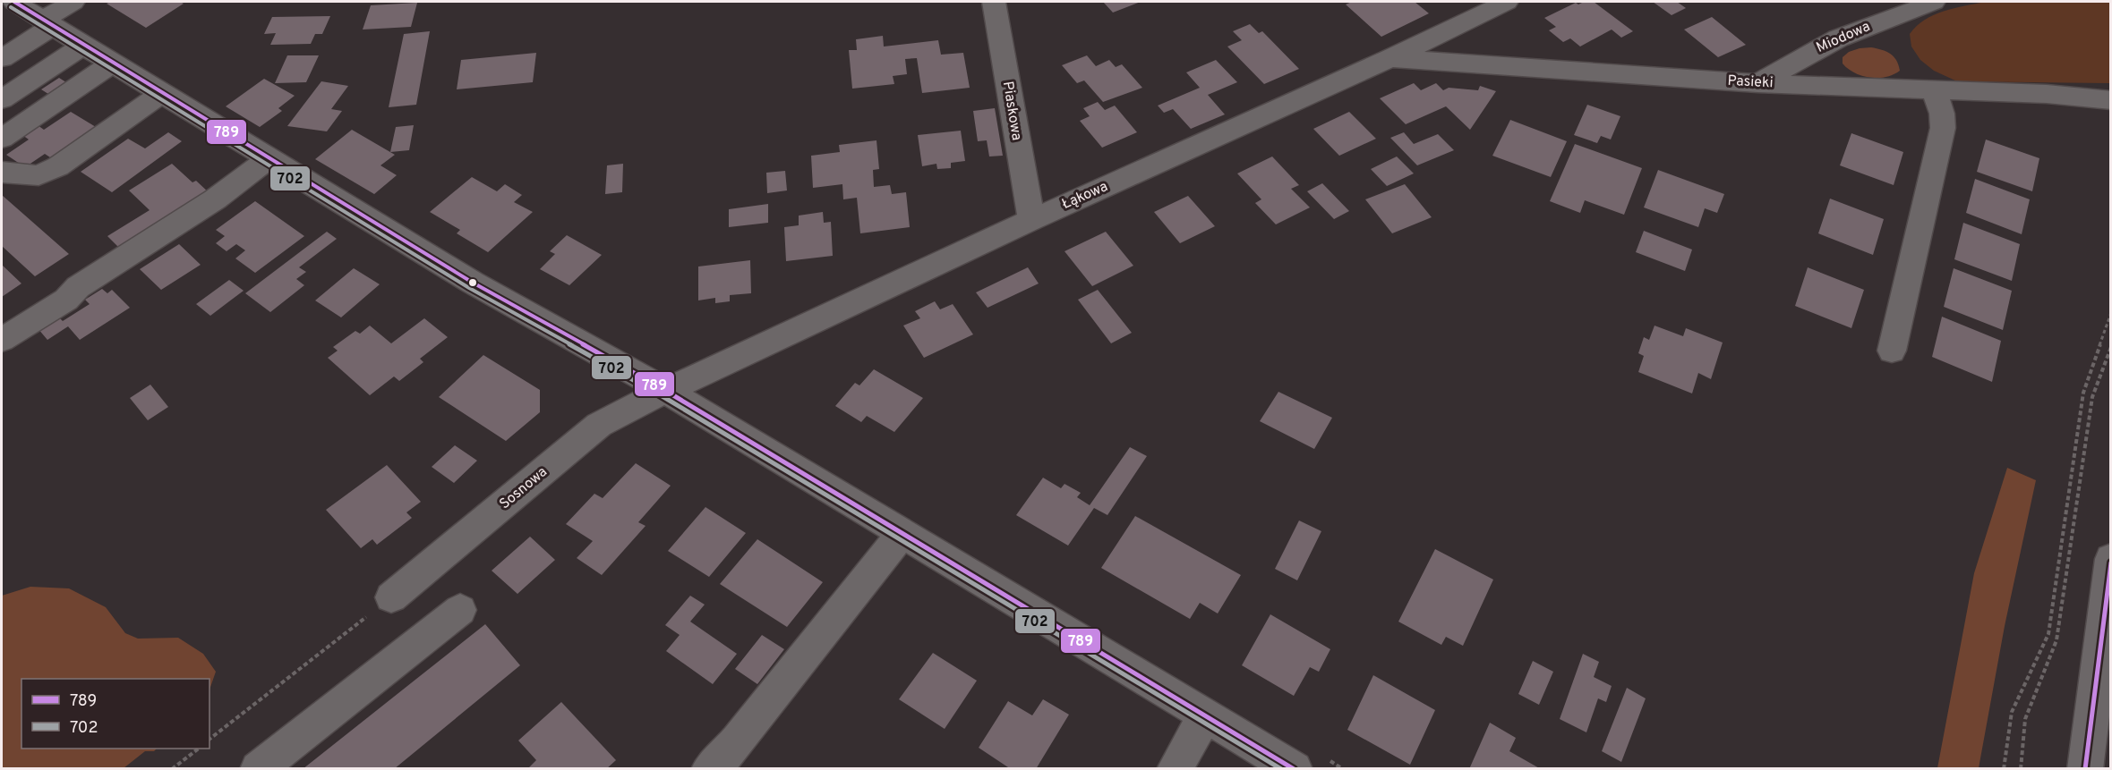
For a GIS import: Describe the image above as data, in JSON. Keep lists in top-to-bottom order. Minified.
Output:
{"streets":{"street":["Miodowa","Pasieki","Piaskowa","Łąkowa","Sosnowa"]},"crossings":[["Miodowa","Pasieki"],["Pasieki","Łąkowa"],["Piaskowa","Łąkowa"],["Łąkowa","Sosnowa"]],"lines":["transit line 789","transit line 702"],"legend":["789","702"]}
